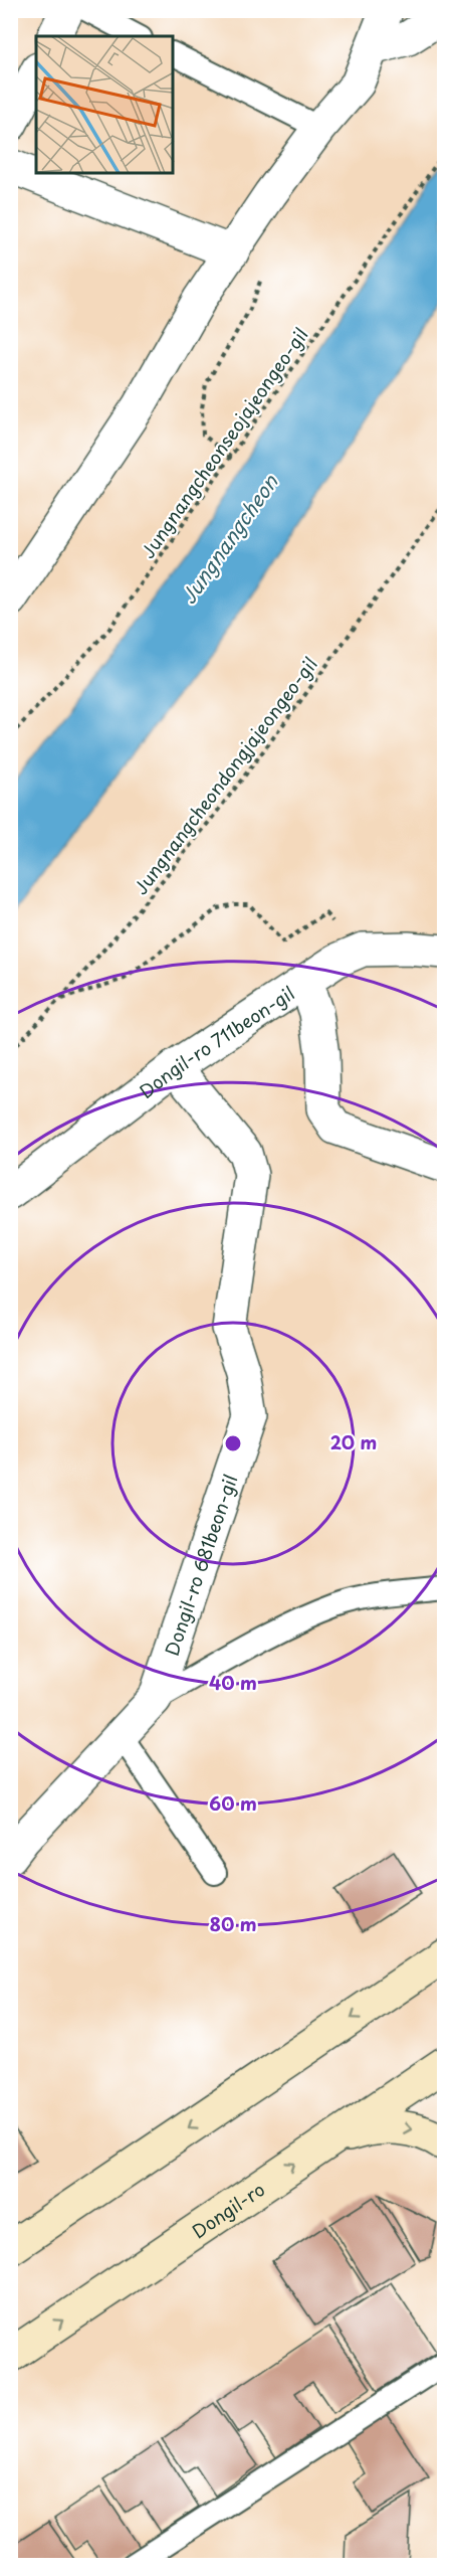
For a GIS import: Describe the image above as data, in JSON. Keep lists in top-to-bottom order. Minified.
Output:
{"streets":{"street":["Dongil-ro 711beon-gil","Dongil-ro 681beon-gil","Dongil-ro"],"path":["Jungnangcheonseojajeongeo-gil","Jungnangcheondongjajeongeo-gil"]},"crossings":[["Dongil-ro 711beon-gil","Dongil-ro 681beon-gil"]],"water":["Jungnangcheon"],"rings":["20 m","40 m","60 m","80 m"]}
